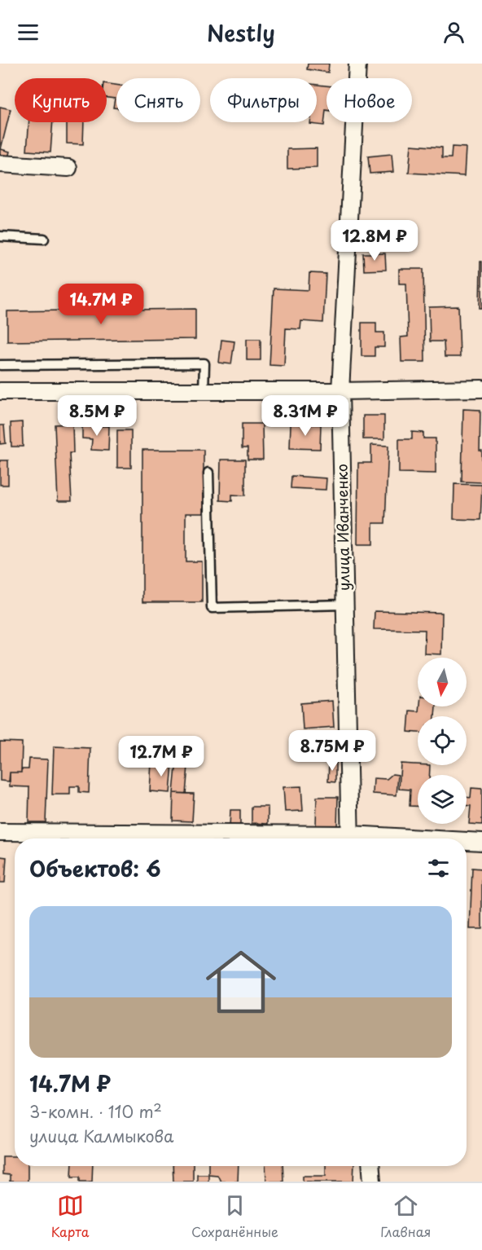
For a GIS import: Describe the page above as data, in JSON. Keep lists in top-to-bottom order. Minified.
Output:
{"streets":{"street":["улица Иванченко"]},"north":"bottom","page":{"header":"Nestly","chip":["Купить","Снять","Фильтры","Новое"],"price":["12.8M ₽","14.7M ₽","8.5M ₽","8.31M ₽","8.75M ₽","12.7M ₽"],"heading":"Объектов: 6","list":[{"name":"14.7M ₽","note":"3-комн. · 110 m² · улица Калмыкова"}],"tabs":["Карта","Сохранённые","Главная"]}}
